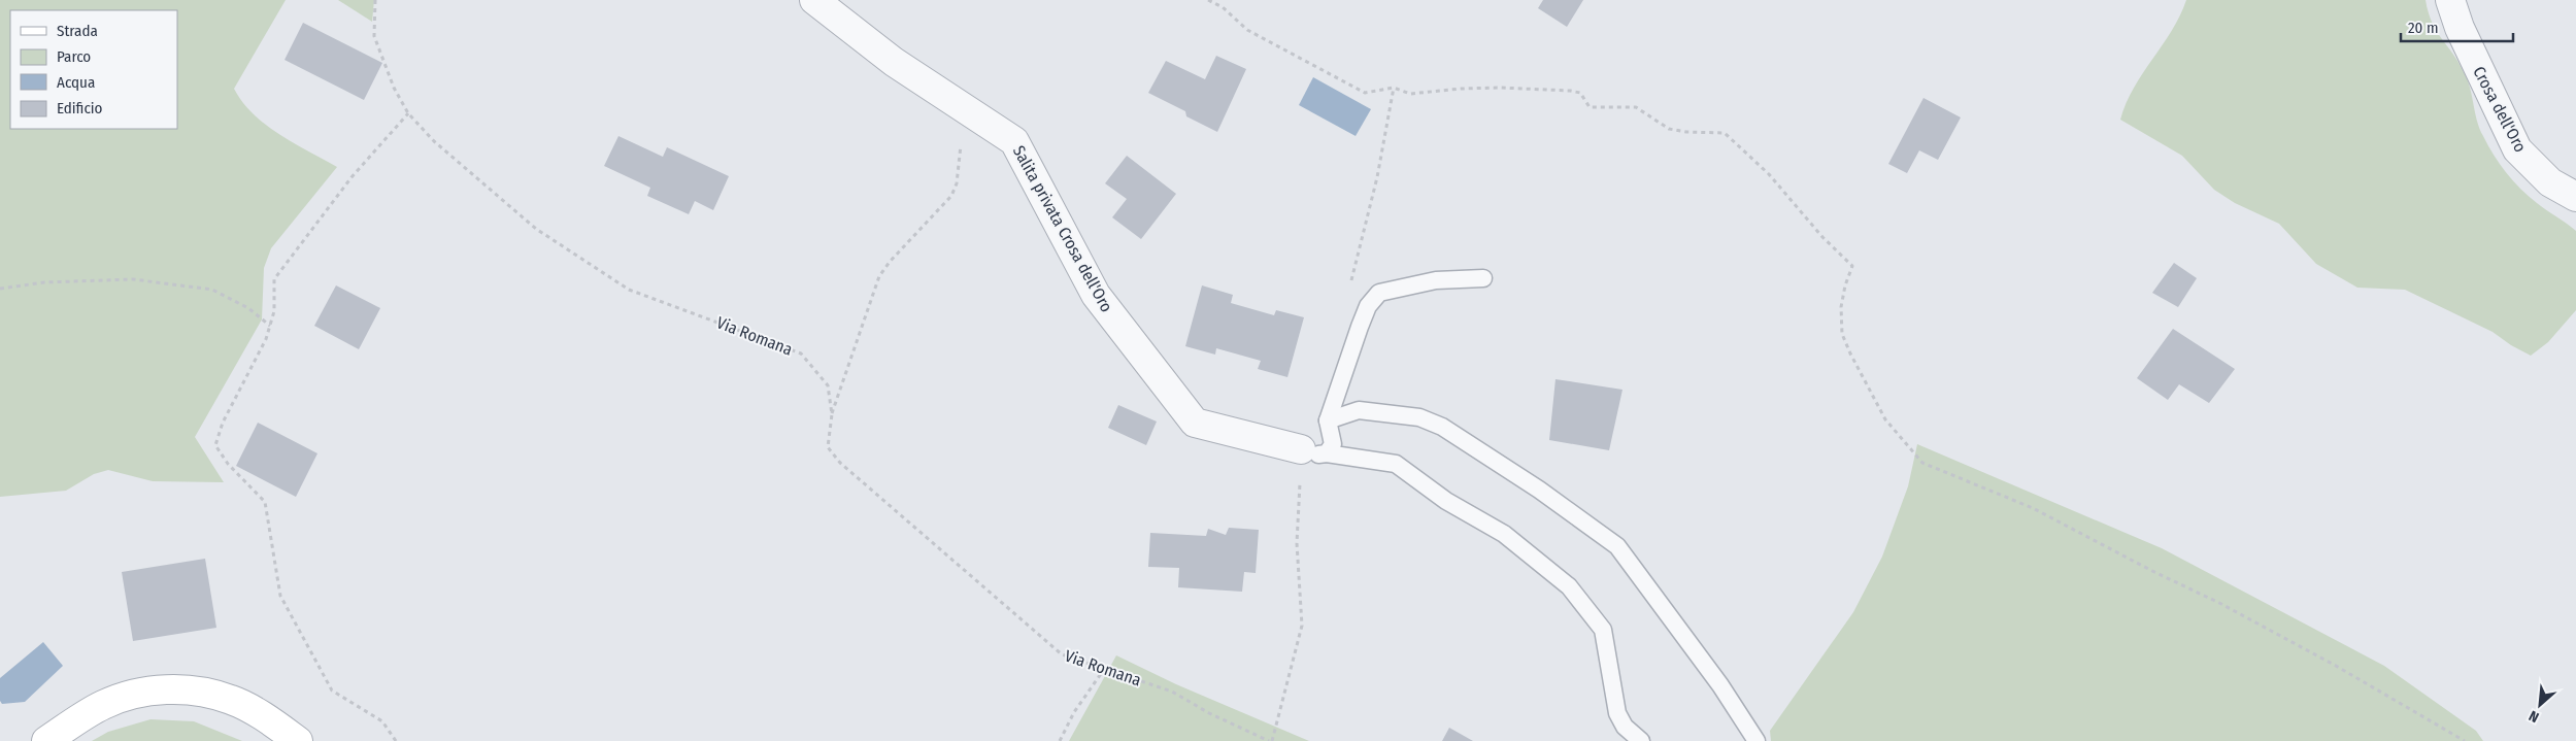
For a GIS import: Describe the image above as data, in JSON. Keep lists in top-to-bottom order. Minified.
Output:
{"streets":{"street":["Crosa dell'Oro","Salita privata Crosa dell'Oro"],"path":["Via Romana"]},"legend":["Strada","Parco","Acqua","Edificio"],"scale_bar":"20 m","north":"bottom left"}
